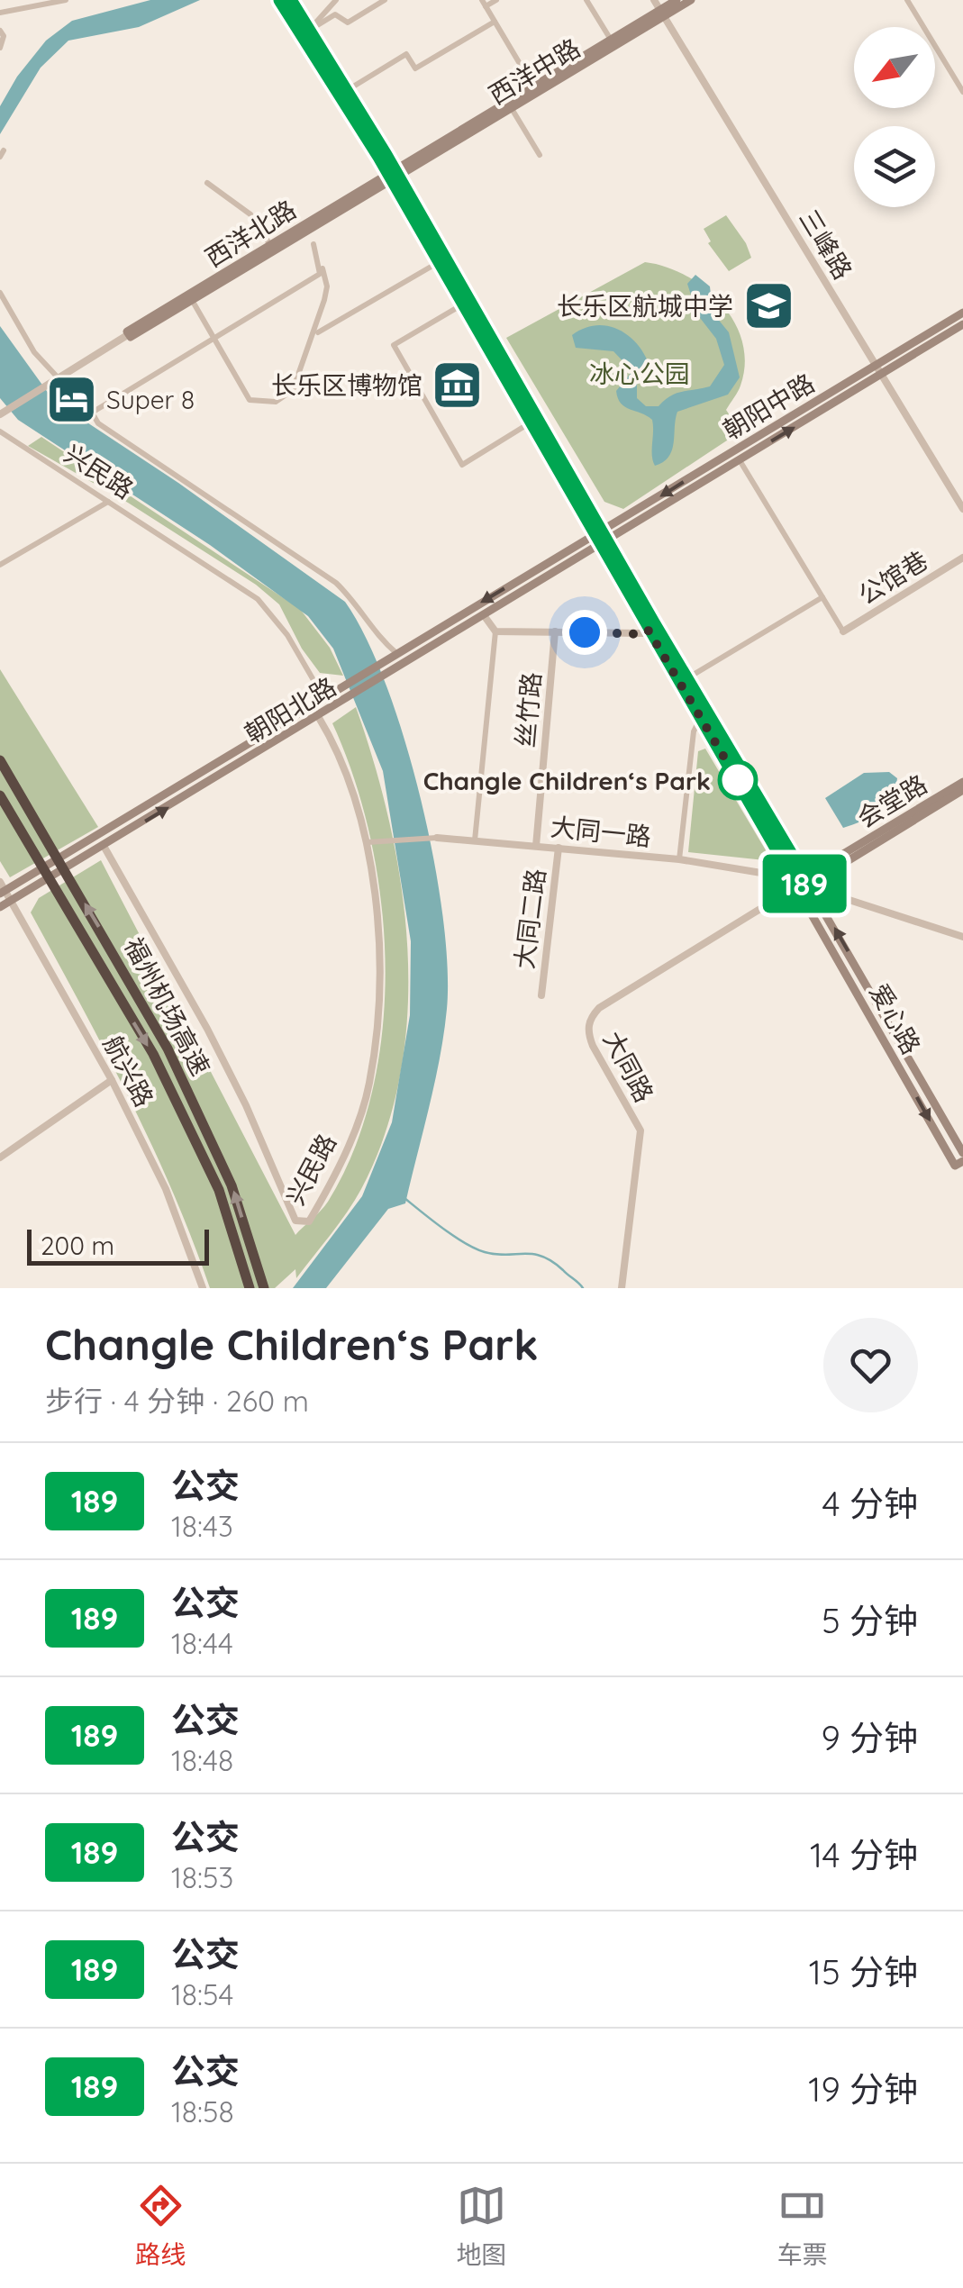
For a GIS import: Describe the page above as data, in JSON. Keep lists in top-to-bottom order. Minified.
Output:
{"streets":{"highway":["福州机场高速"],"main road":["西洋中路","西洋北路","朝阳中路","朝阳北路","会堂路","爱心路"],"street":["三峰路","兴民路","公馆巷","丝竹路","大同一路","大同二路","大同路","航兴路"]},"crossings":[["西洋中路","西洋北路"],["西洋中路","三峰路"],["西洋中路","爱心路"],["西洋北路","爱心路"],["三峰路","朝阳中路"],["朝阳中路","朝阳北路"],["朝阳中路","爱心路"],["兴民路","朝阳北路"],["朝阳北路","爱心路"],["朝阳北路","航兴路"],["丝竹路","大同一路"],["会堂路","爱心路"],["大同一路","大同二路"]],"parks":["冰心公园"],"places":{"school or university":["长乐区航城中学"],"museum":["长乐区博物馆"],"hotel":["Super 8"],"other":["Changle Children‘s Park"]},"lines":["bus line 189"],"scale_bar":"200 m","north":"bottom left","page":{"on_map":"189","scale":"200 m","heading":["Changle Children‘s Park","步行 · 4 分钟 · 260 m"],"list":[{"mark":"189","name":"公交","note":"18:43","value":"4 分钟"},{"mark":"189","name":"公交","note":"18:44","value":"5 分钟"},{"mark":"189","name":"公交","note":"18:48","value":"9 分钟"},{"mark":"189","name":"公交","note":"18:53","value":"14 分钟"},{"mark":"189","name":"公交","note":"18:54","value":"15 分钟"},{"mark":"189","name":"公交","note":"18:58","value":"19 分钟"}],"tabs":["路线","地图","车票"]}}
